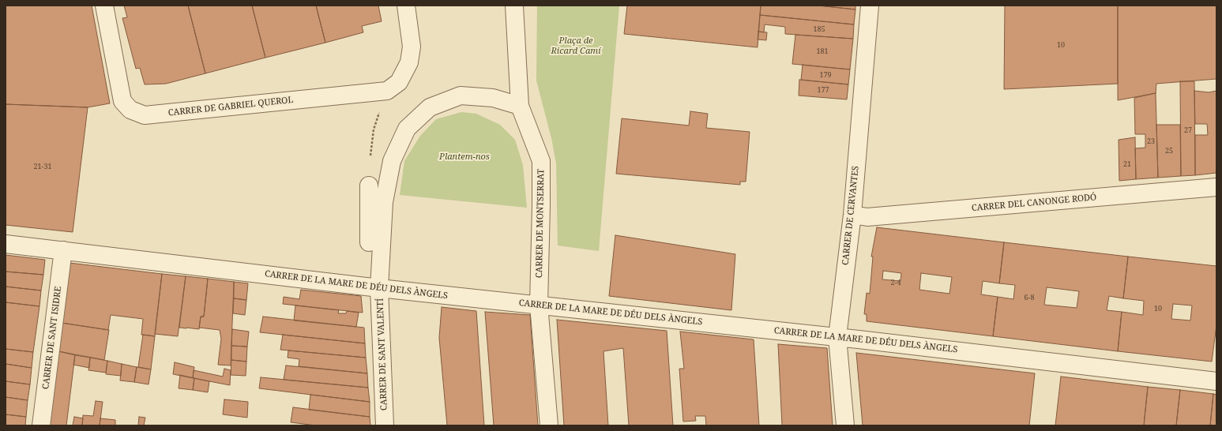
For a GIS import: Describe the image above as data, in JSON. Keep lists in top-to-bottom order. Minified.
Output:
{"streets":{"street":["CARRER DE GABRIEL QUEROL","CARRER DEL CANONGE RODÓ","CARRER DE CERVANTES","CARRER DE MONTSERRAT","CARRER DE LA MARE DE DÉU DELS ÀNGELS","CARRER DE SANT ISIDRE","CARRER DE SANT VALENTÍ"]},"crossings":[["CARRER DEL CANONGE RODÓ","CARRER DE CERVANTES"],["CARRER DE CERVANTES","CARRER DE LA MARE DE DÉU DELS ÀNGELS"],["CARRER DE MONTSERRAT","CARRER DE LA MARE DE DÉU DELS ÀNGELS"],["CARRER DE MONTSERRAT","CARRER DE SANT VALENTÍ"],["CARRER DE LA MARE DE DÉU DELS ÀNGELS","CARRER DE SANT ISIDRE"],["CARRER DE LA MARE DE DÉU DELS ÀNGELS","CARRER DE SANT VALENTÍ"]],"parks":["Plaça de Ricard Camí","Plantem-nos"],"house_numbers":["185","10","181","179","177","27","23","25","21","21-31","2-4","6-8","10"]}
